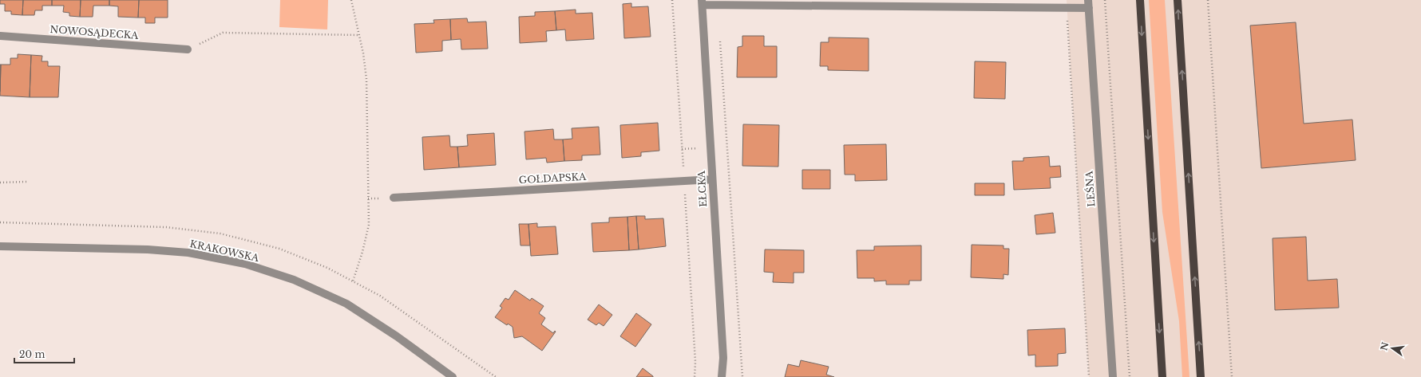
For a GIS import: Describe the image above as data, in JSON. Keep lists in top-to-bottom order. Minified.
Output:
{"streets":{"street":["NOWOSĄDECKA","GOŁDAPSKA","EŁCKA","LEŚNA","KRAKOWSKA"]},"crossings":[["GOŁDAPSKA","EŁCKA"]],"scale_bar":"20 m","north":"left"}
